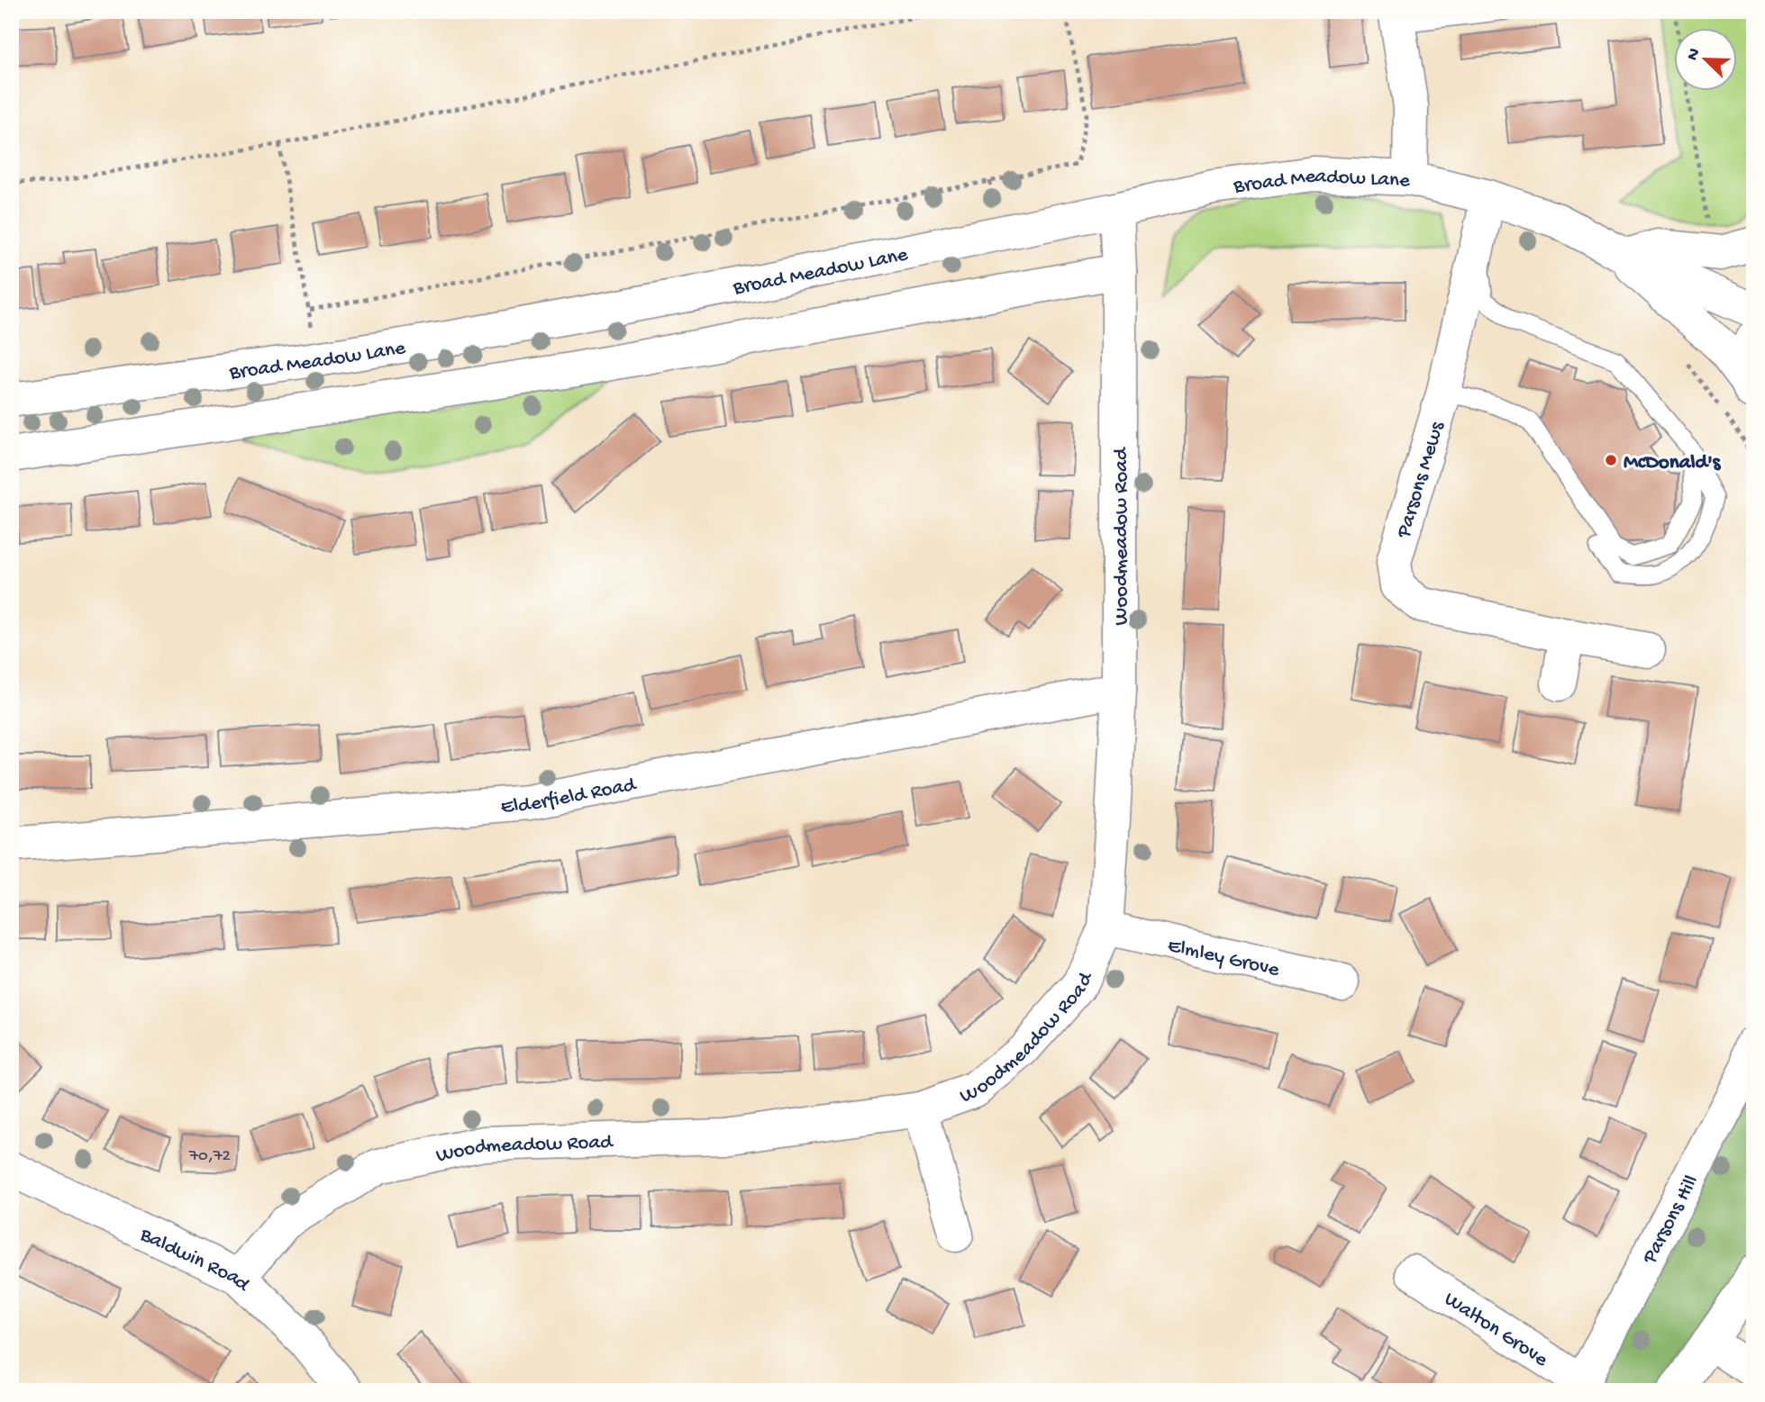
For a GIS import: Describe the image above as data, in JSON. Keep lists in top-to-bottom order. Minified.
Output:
{"streets":{"street":["Broad Meadow Lane","Parsons Mews","Woodmeadow Road","Elderfield Road","Elmley Grove","Parsons Hill","Baldwin Road","Walton Grove"]},"crossings":[["Broad Meadow Lane","Parsons Mews"],["Broad Meadow Lane","Woodmeadow Road"],["Woodmeadow Road","Elderfield Road"],["Woodmeadow Road","Elmley Grove"],["Woodmeadow Road","Baldwin Road"],["Parsons Hill","Walton Grove"]],"places":["McDonald's"],"house_numbers":["70,72"],"north":"top left"}
